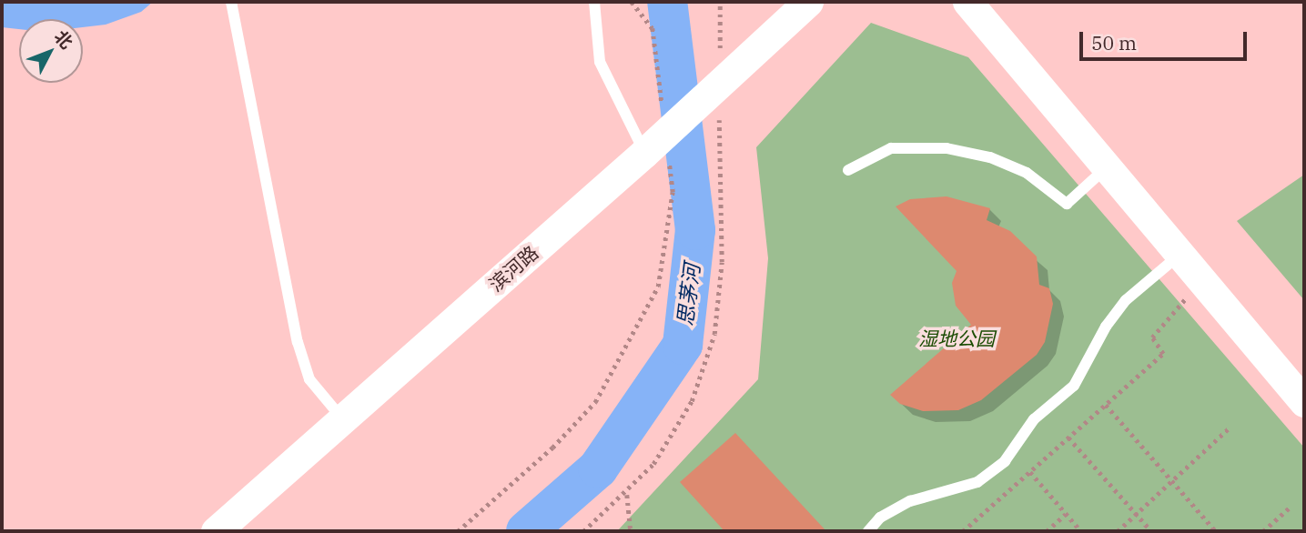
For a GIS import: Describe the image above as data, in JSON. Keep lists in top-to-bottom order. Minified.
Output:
{"streets":{"street":["滨河路"]},"water":["思茅河"],"parks":["湿地公园"],"scale_bar":"50 m","north":"top right"}
